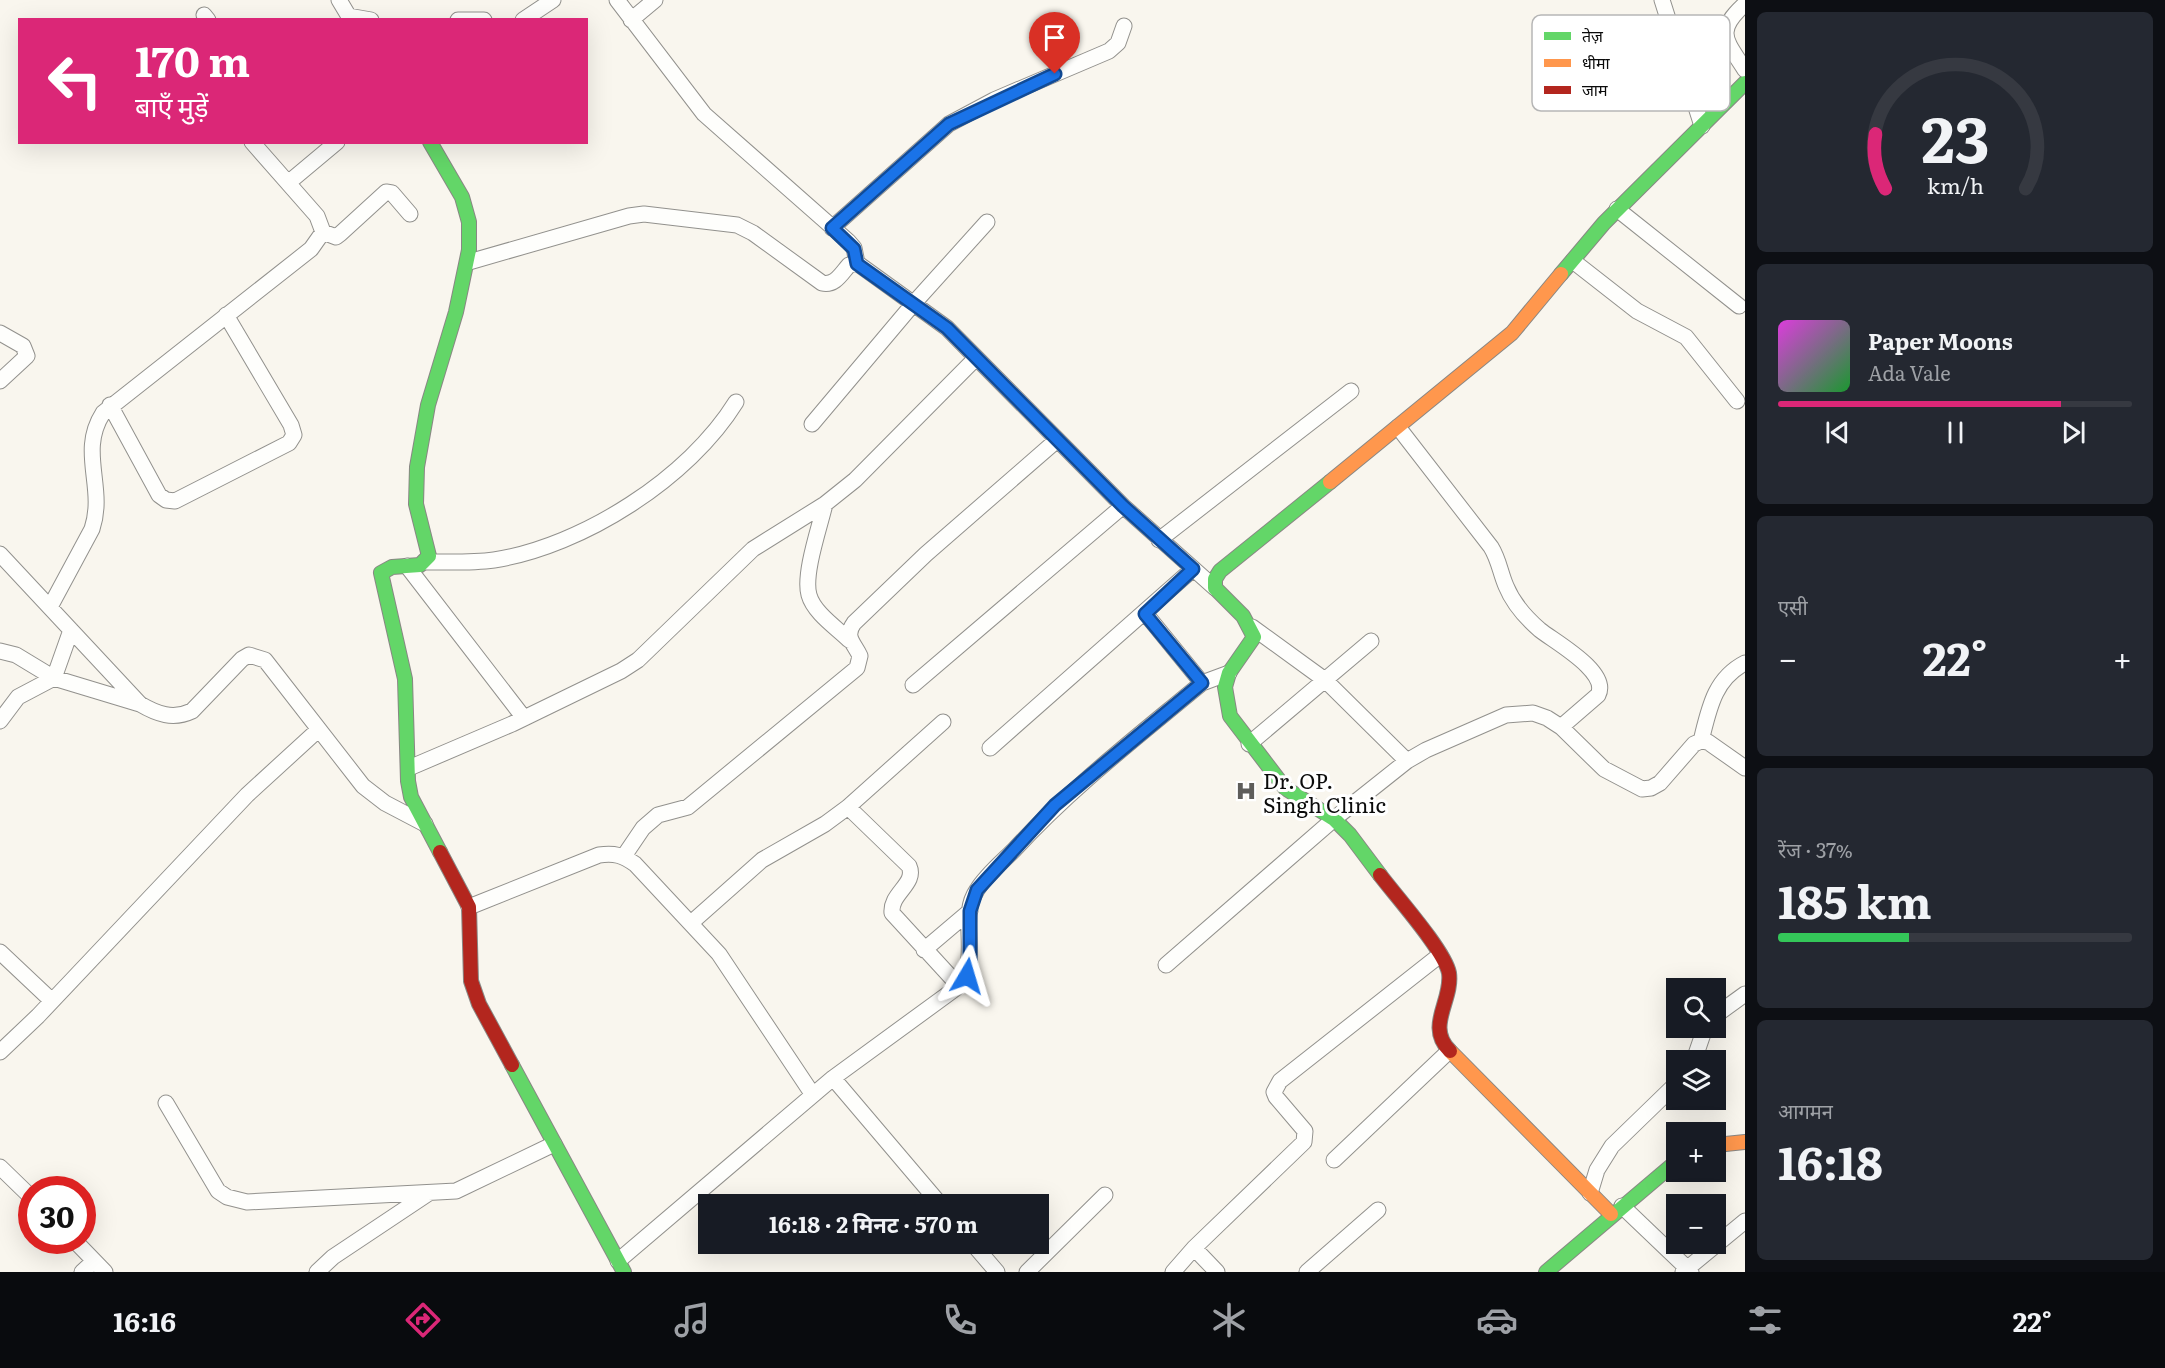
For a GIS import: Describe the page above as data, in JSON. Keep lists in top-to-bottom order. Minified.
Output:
{"places":{"hospital":["Dr. OP. Singh Clinic"]},"legend":["तेज़","धीमा","जाम"],"page":{"turn":["170 m","बाएँ मुड़ें"],"song":["Paper Moons","Ada Vale"],"tile":["एसी",["रेंज · 37%","185 km"],["आगमन","16:18"]],"heat":["−","22°","+"],"map_buttons":["+","−"],"limit":"30","trip":"16:18 · 2 मिनट · 570 m","tabs":["16:16","22°"],"gauge":["23","km/h"]}}
